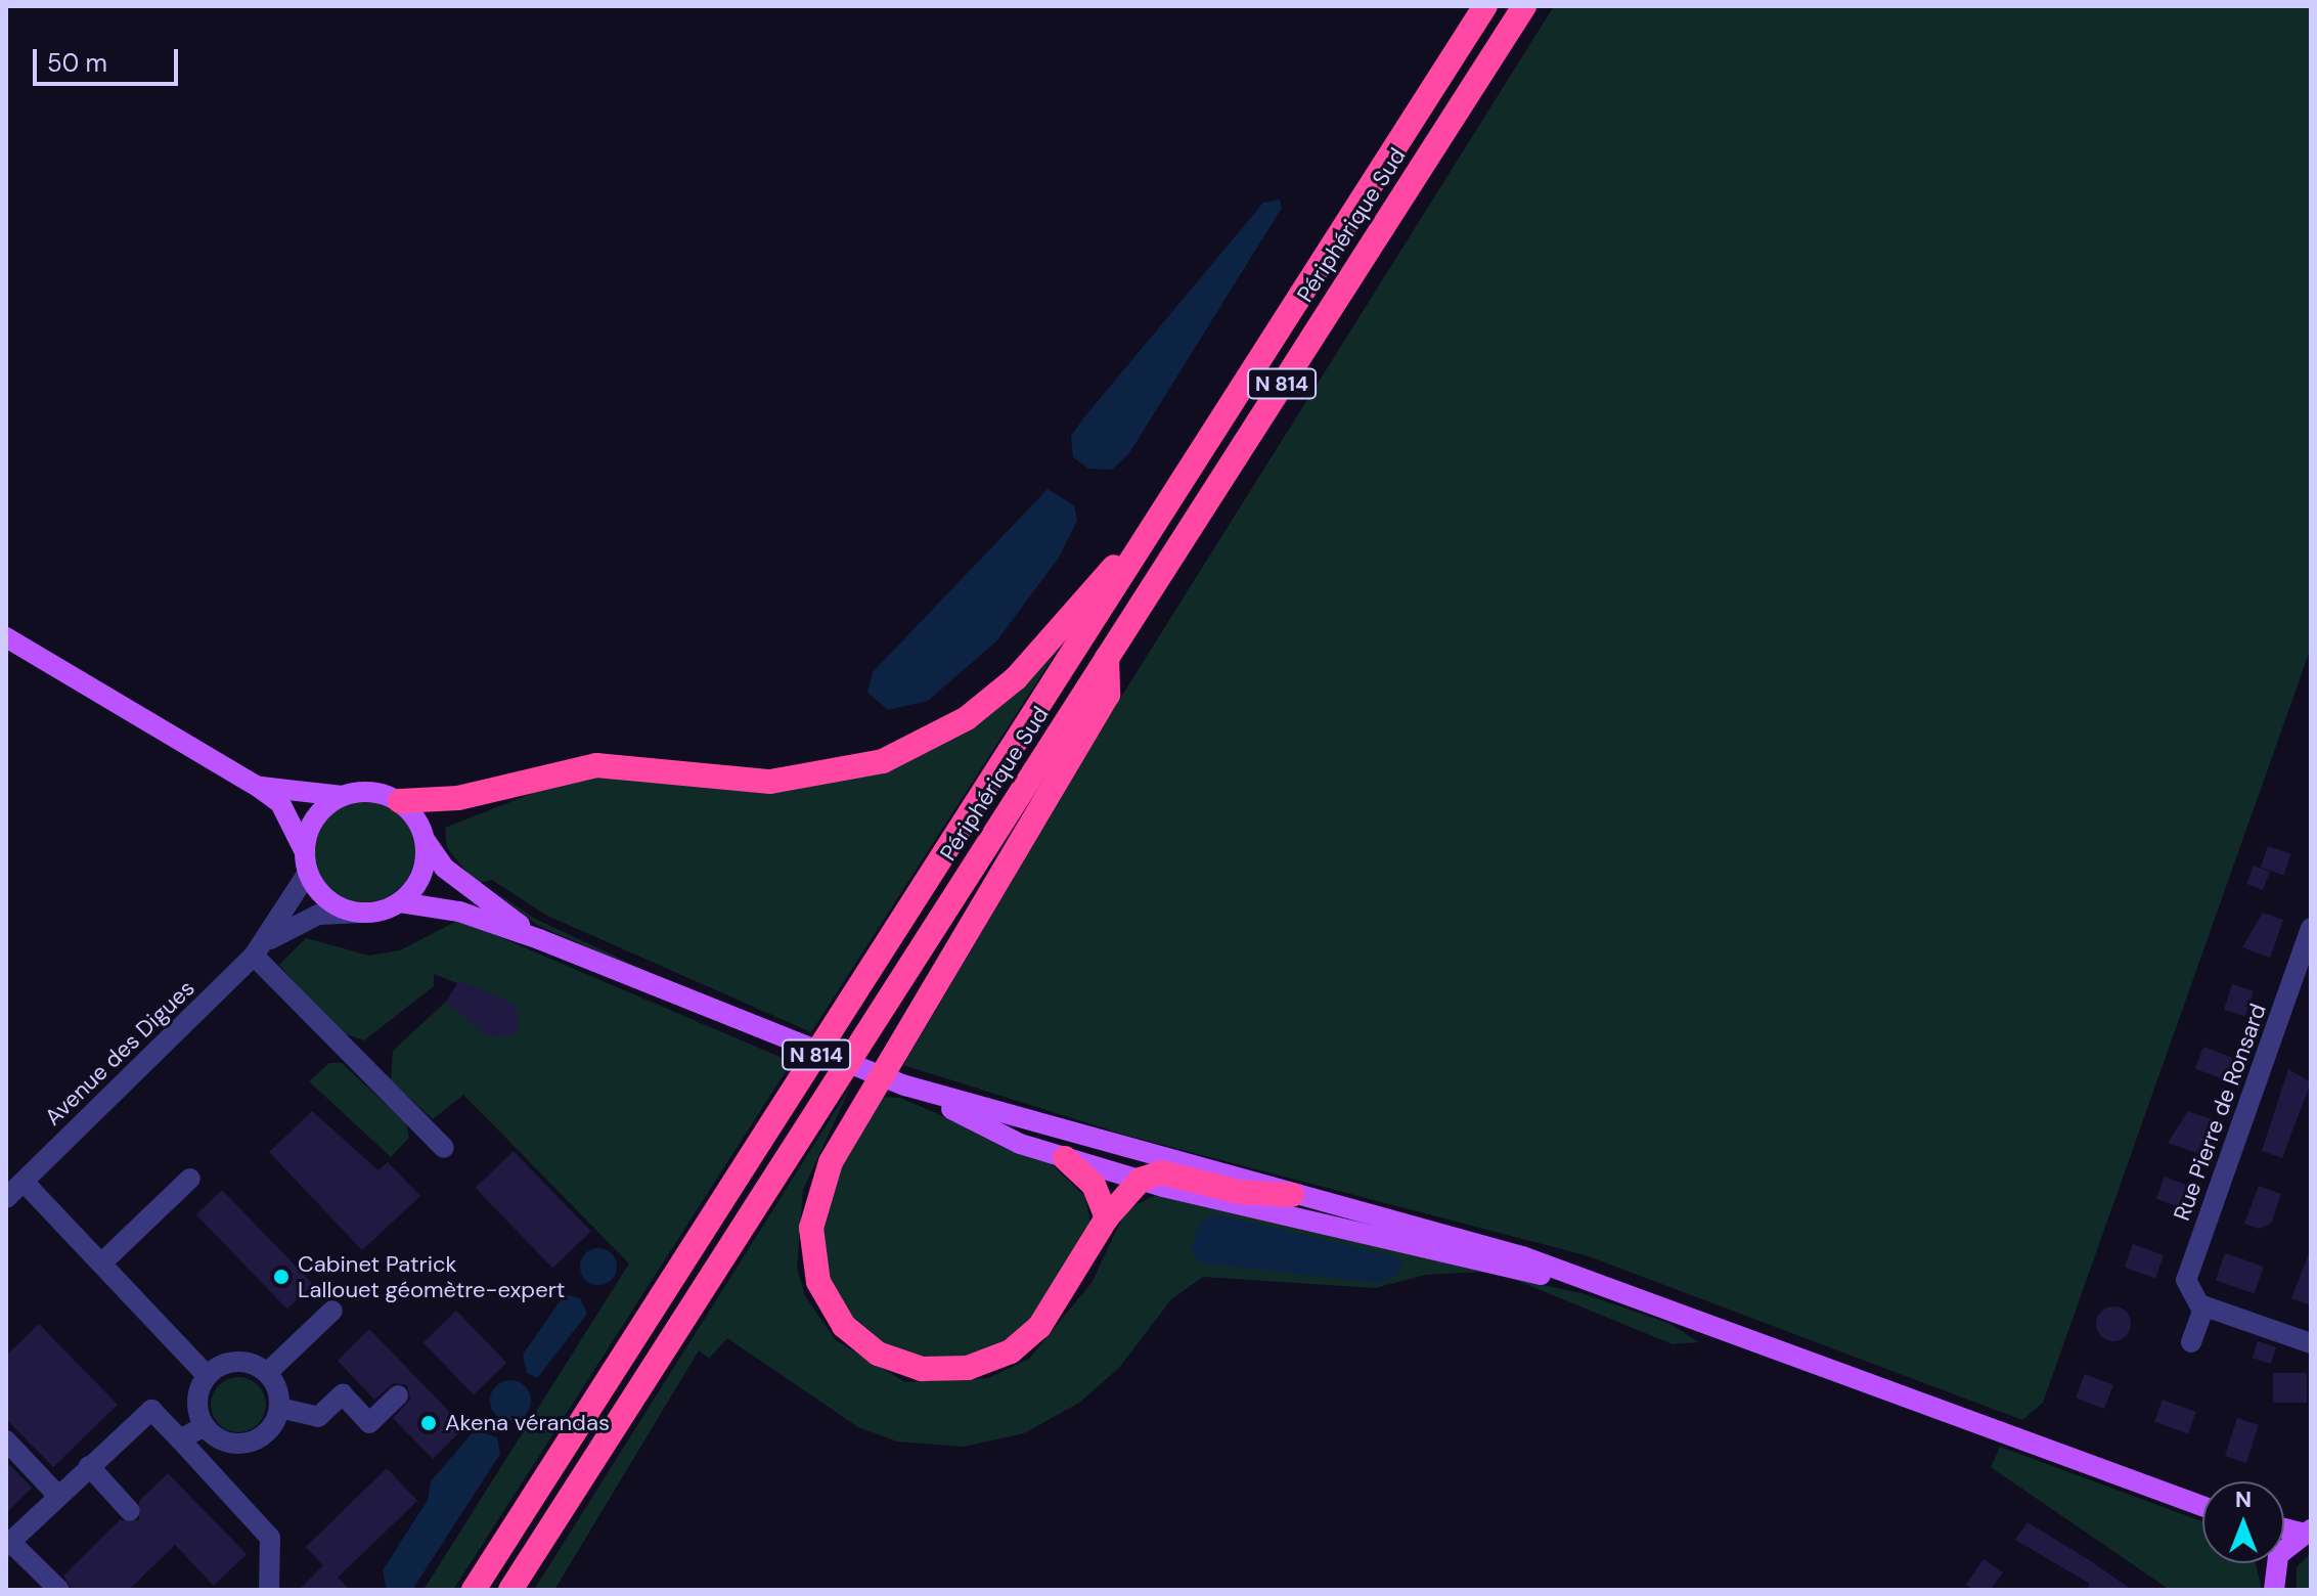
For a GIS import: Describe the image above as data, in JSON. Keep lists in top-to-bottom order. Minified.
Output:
{"streets":{"highway":["Périphérique Sud","N 814"],"street":["Avenue des Digues","Rue Pierre de Ronsard"]},"crossings":[["Périphérique Sud","N 814"]],"places":["Cabinet Patrick Lallouet géomètre-expert","Akena vérandas"],"scale_bar":"50 m","north":"top"}
